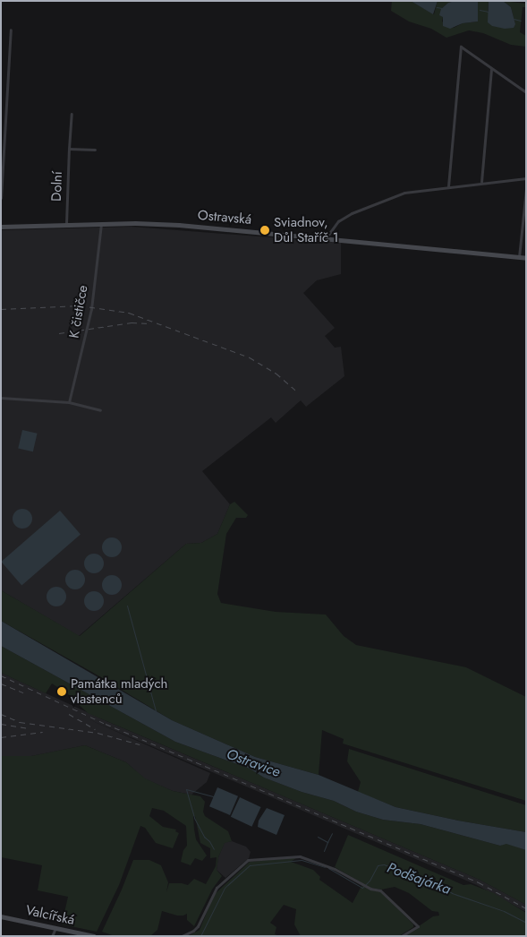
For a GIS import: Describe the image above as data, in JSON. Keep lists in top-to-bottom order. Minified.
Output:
{"streets":{"street":["Dolní","Ostravská","K čističce","Valcířská"]},"crossings":[["Dolní","Ostravská"],["Ostravská","K čističce"]],"water":["Ostravice","Podšajárka"],"places":["Sviadnov, Důl Staříč 1","Památka mladých vlastenců"]}
